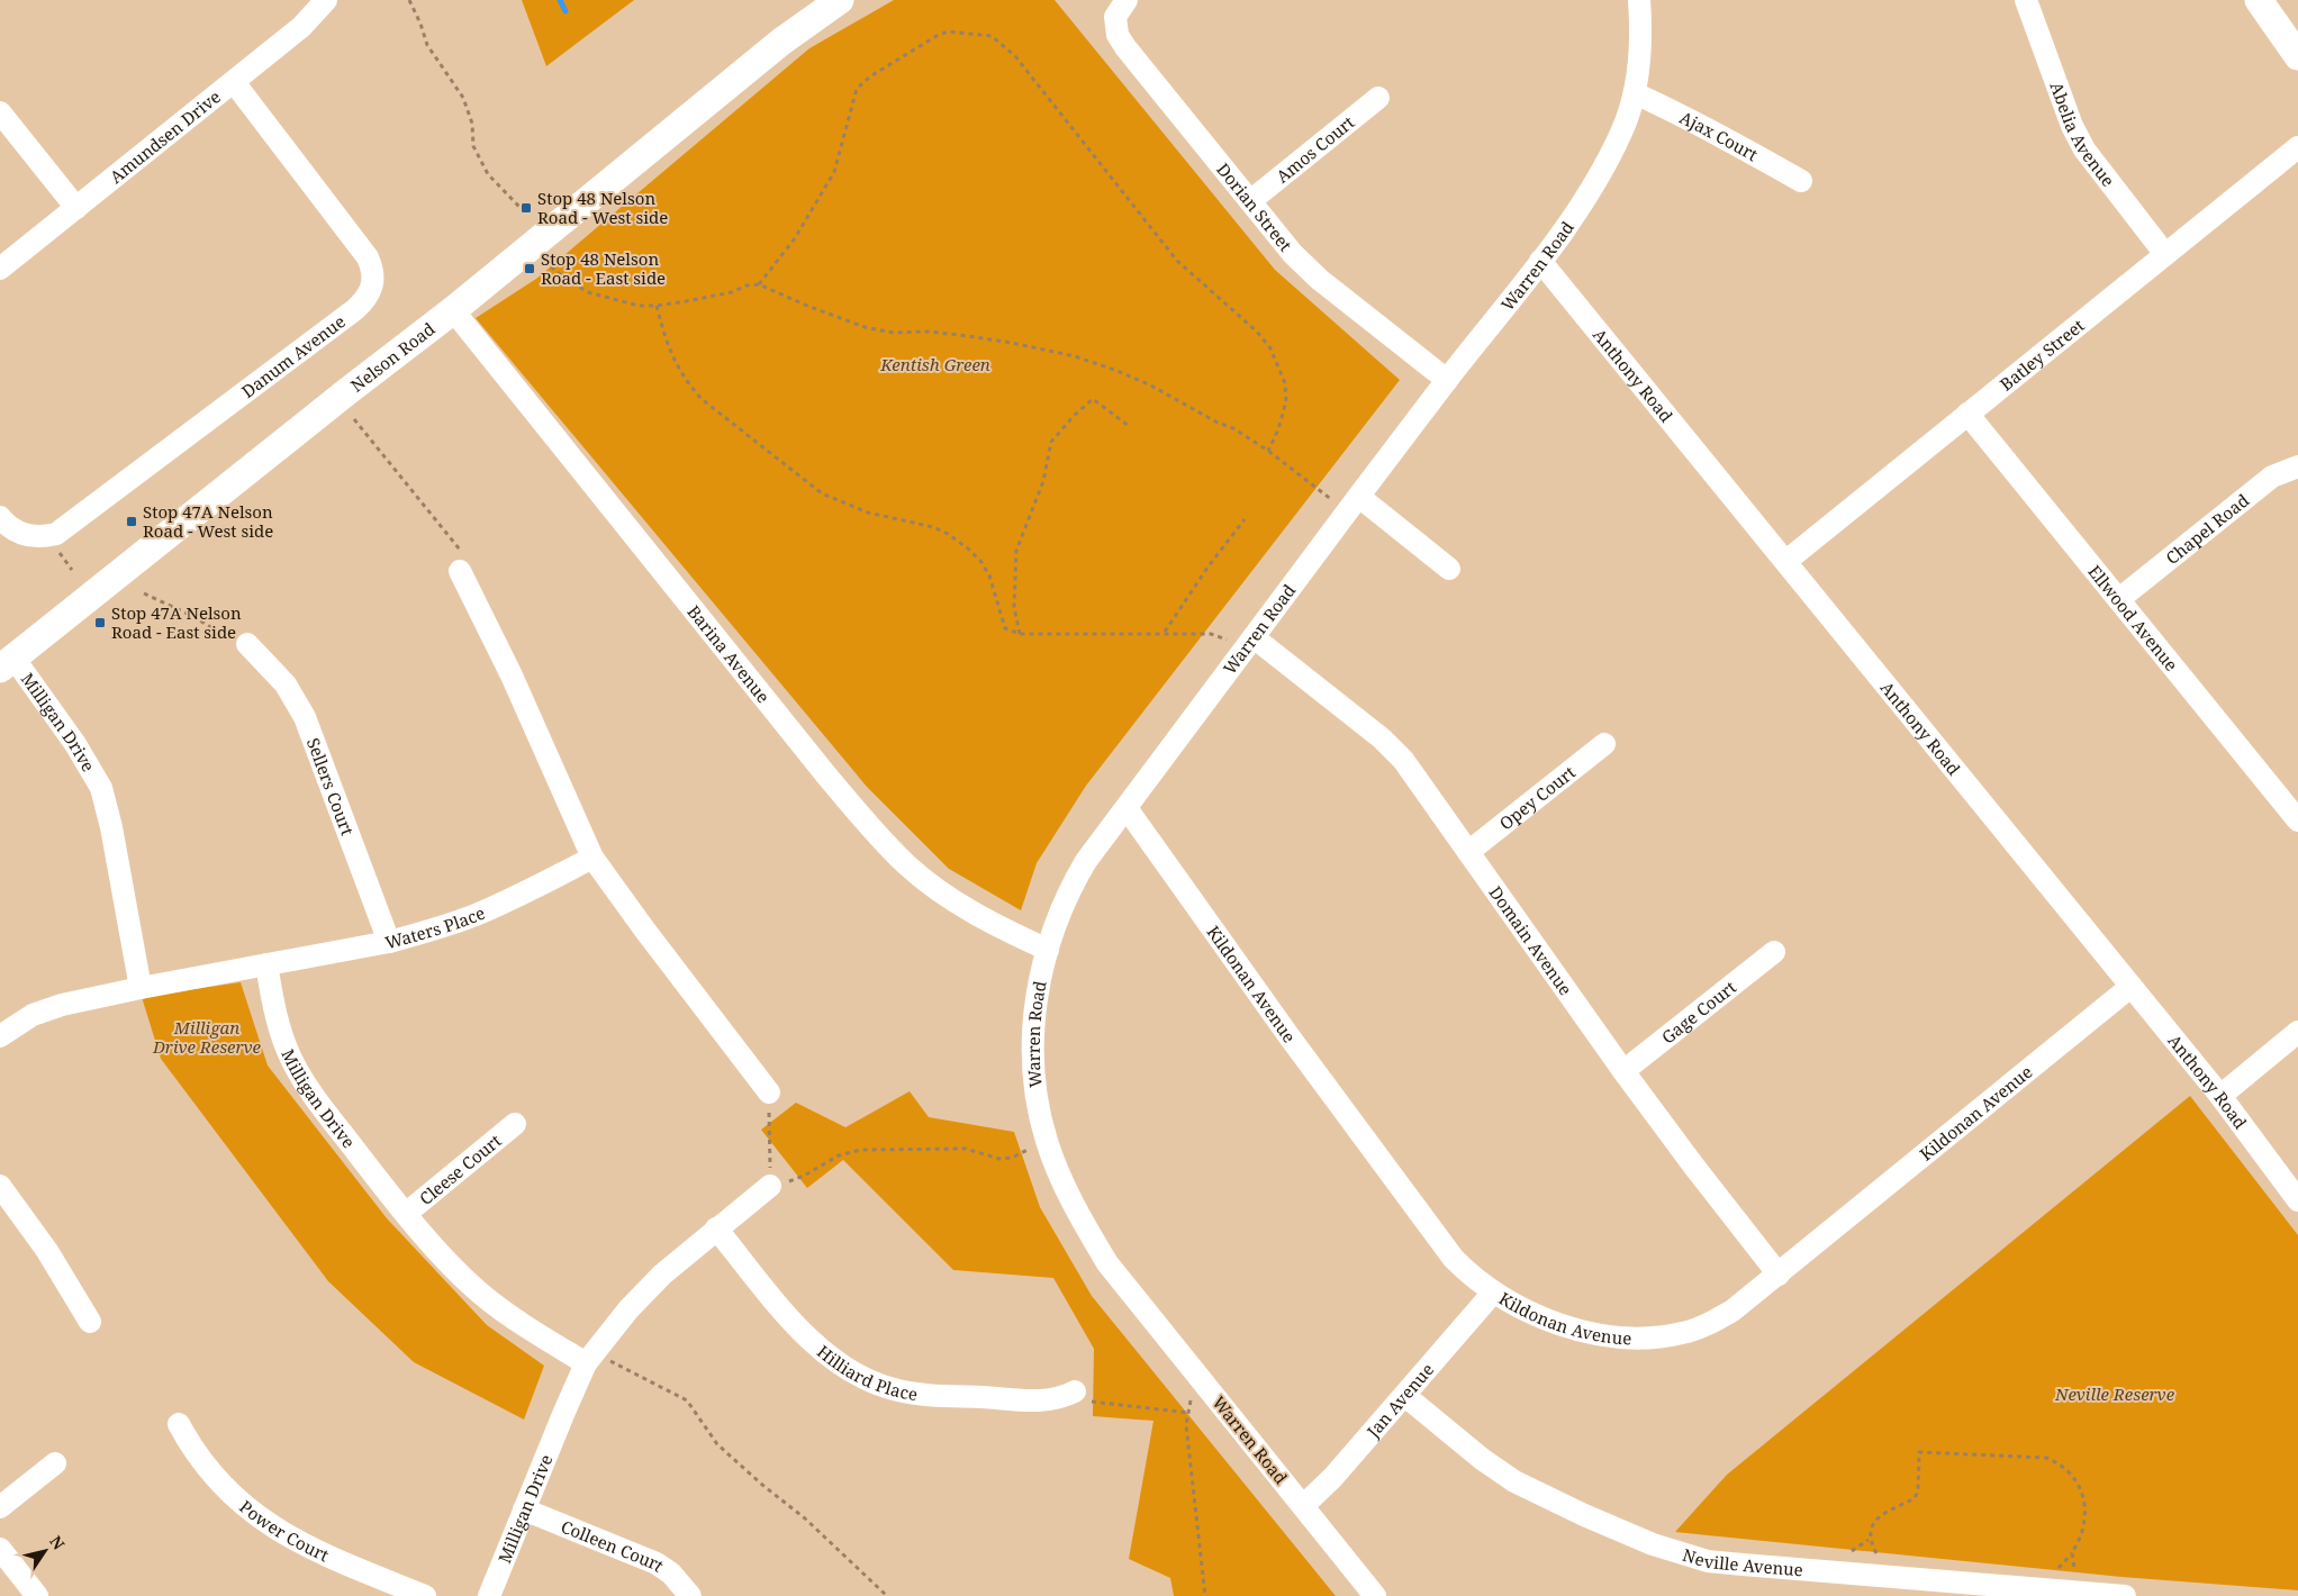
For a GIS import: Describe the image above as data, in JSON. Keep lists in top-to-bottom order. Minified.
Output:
{"streets":{"main road":["Nelson Road"],"street":["Abelia Avenue","Ajax Court","Amundsen Drive","Amos Court","Dorian Street","Warren Road","Batley Street","Danum Avenue","Anthony Road","Chapel Road","Ellwood Avenue","Barina Avenue","Milligan Drive","Sellers Court","Opey Court","Waters Place","Domain Avenue","Kildonan Avenue","Gage Court","Cleese Court","Hilliard Place","Jan Avenue","Power Court","Colleen Court","Neville Avenue"]},"crossings":[["Abelia Avenue","Batley Street"],["Ajax Court","Warren Road"],["Amundsen Drive","Danum Avenue"],["Amos Court","Dorian Street"],["Dorian Street","Warren Road"],["Warren Road","Anthony Road"],["Warren Road","Barina Avenue"],["Warren Road","Domain Avenue"],["Warren Road","Kildonan Avenue"],["Warren Road","Jan Avenue"],["Batley Street","Anthony Road"],["Batley Street","Ellwood Avenue"],["Nelson Road","Barina Avenue"],["Nelson Road","Milligan Drive"],["Anthony Road","Kildonan Avenue"],["Chapel Road","Ellwood Avenue"],["Milligan Drive","Waters Place"],["Milligan Drive","Cleese Court"],["Milligan Drive","Colleen Court"],["Sellers Court","Waters Place"],["Opey Court","Domain Avenue"],["Domain Avenue","Kildonan Avenue"],["Domain Avenue","Gage Court"],["Kildonan Avenue","Jan Avenue"],["Jan Avenue","Neville Avenue"]],"parks":["Kentish Green","Milligan Drive Reserve","Neville Reserve"],"places":{"transit":["Stop 48 Nelson Road - West side","Stop 48 Nelson Road - East side","Stop 47A Nelson Road - West side","Stop 47A Nelson Road - East side"]},"north":"top right"}
